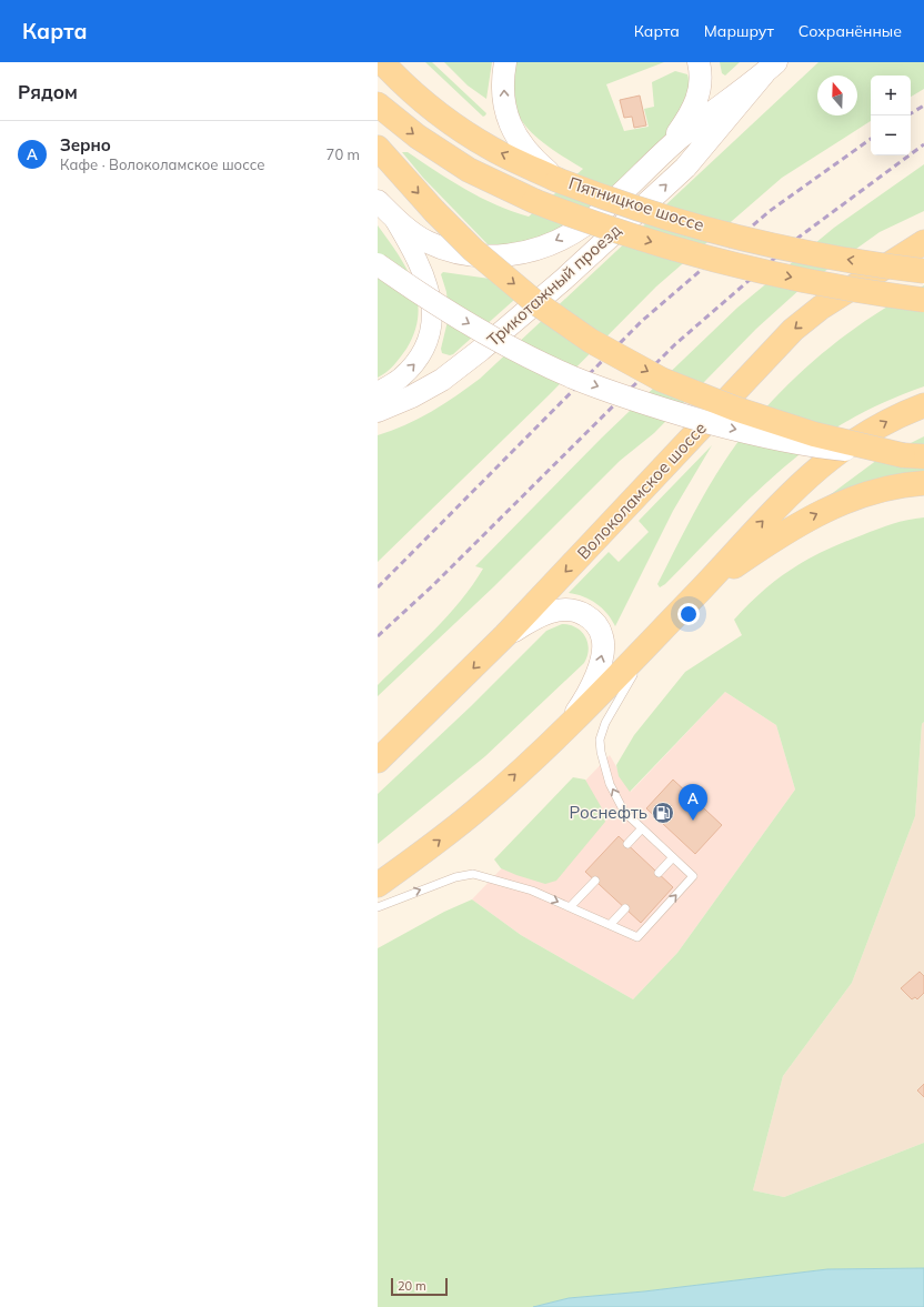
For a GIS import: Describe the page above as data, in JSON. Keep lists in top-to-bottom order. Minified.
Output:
{"streets":{"main road":["Пятницкое шоссе","Трикотажный проезд","Волоколамское шоссе"]},"places":{"fuel station":["Роснефть"]},"scale_bar":"20 m","north":"top","page":{"header":"Карта","nav":["Карта","Маршрут","Сохранённые"],"heading":"Рядом","map_buttons":["+","−"],"list":[{"mark":"A","name":"Зерно","note":"Кафе · Волоколамское шоссе","value":"70 m"}],"pins":"A","scale":"20 m"}}
